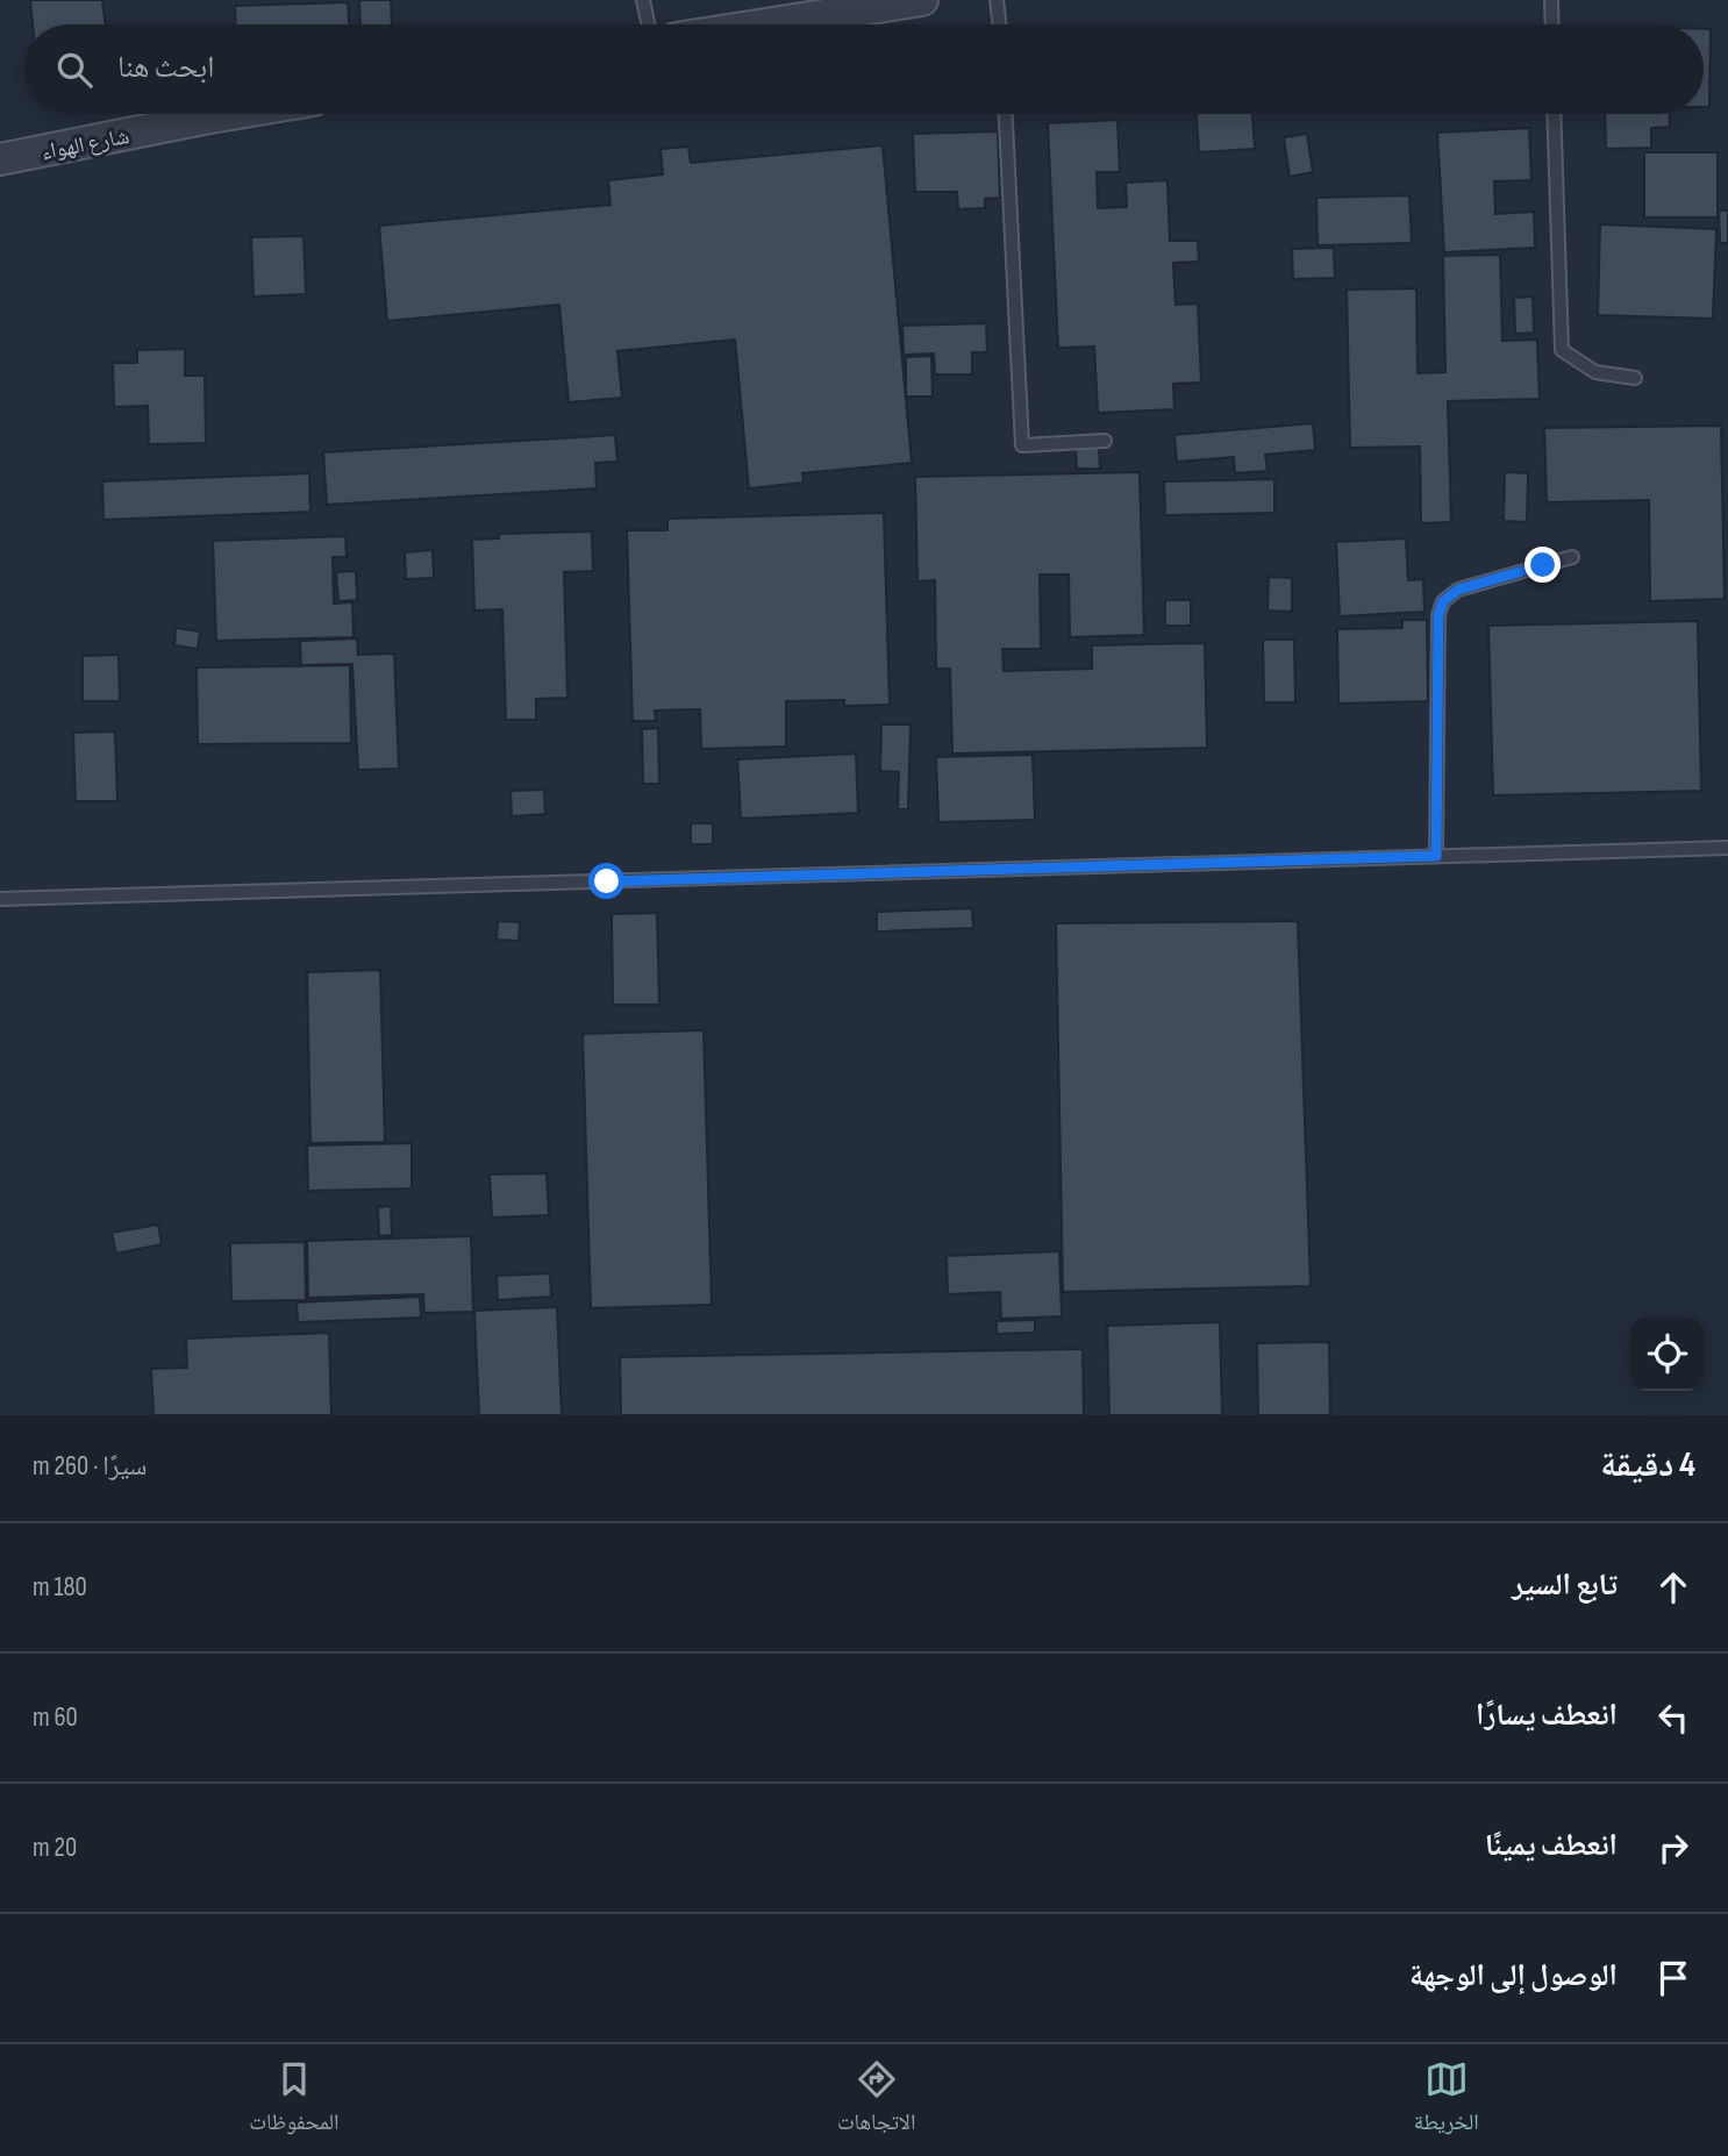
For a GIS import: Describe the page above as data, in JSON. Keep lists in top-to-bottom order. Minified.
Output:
{"streets":{"street":["شارع الهواء"]},"page":{"search":"ابحث هنا","heading":["4 دقيقة","سيرًا · 260 m"],"list":[["تابع السير","180 m"],["انعطف يسارًا","60 m"],["انعطف يمينًا","20 m"],"الوصول إلى الوجهة"],"nav":["الخريطة","الاتجاهات","المحفوظات"]}}
